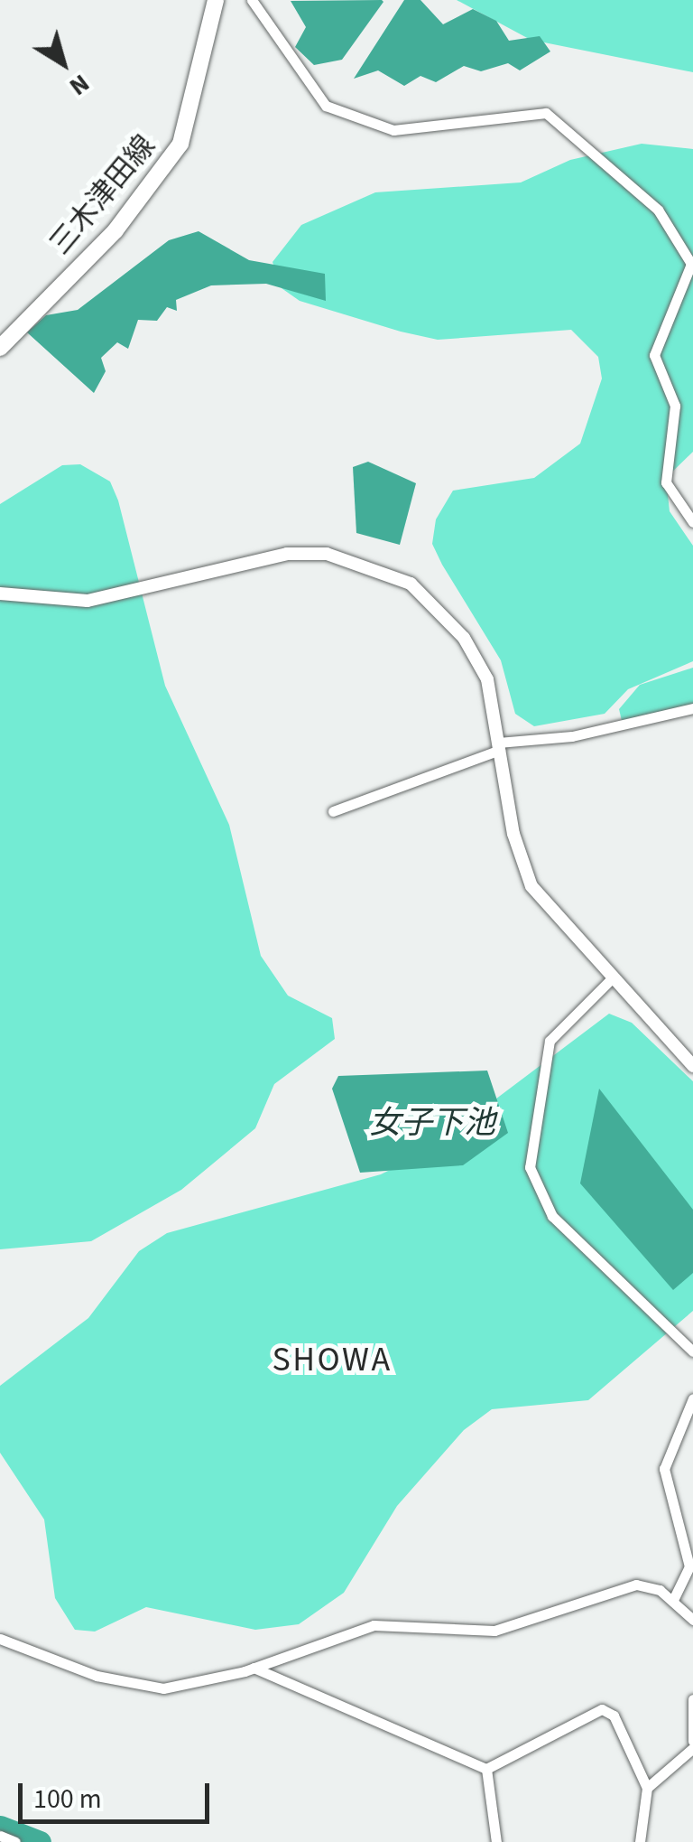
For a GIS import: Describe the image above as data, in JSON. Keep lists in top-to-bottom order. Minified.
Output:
{"streets":{"main road":["三木津田線"]},"districts":["SHOWA"],"water":["女子下池"],"scale_bar":"100 m","north":"bottom right"}
